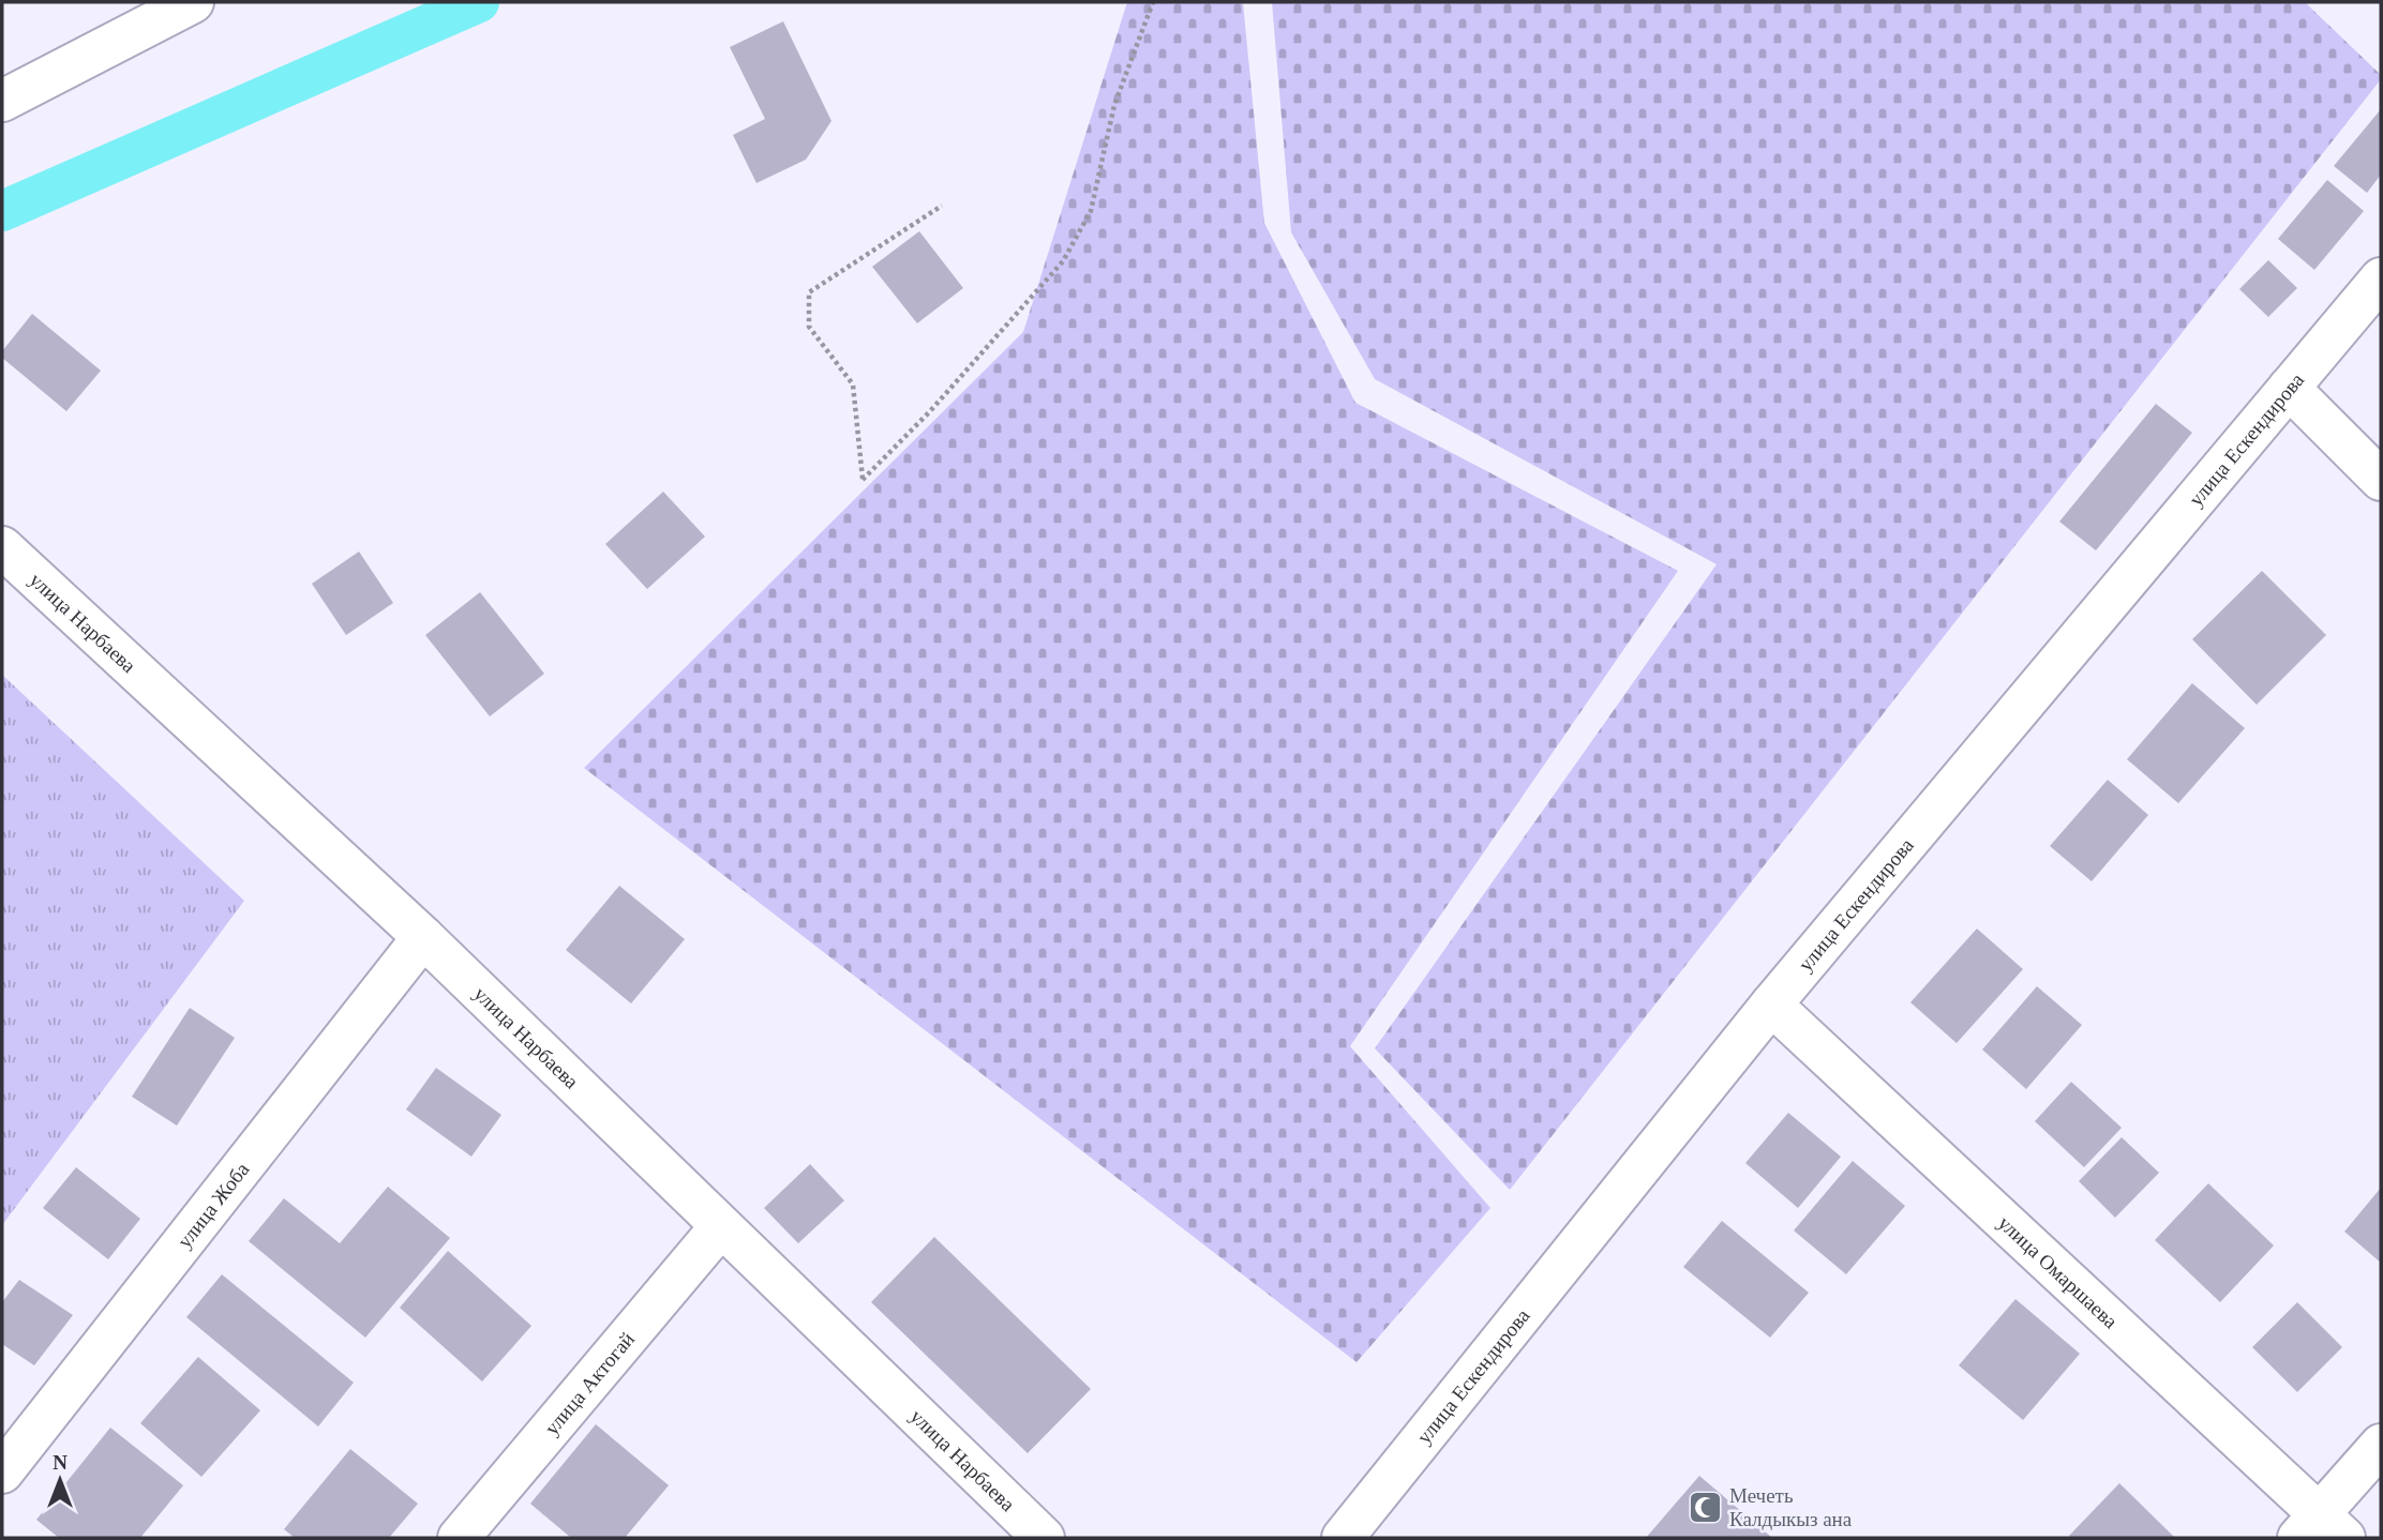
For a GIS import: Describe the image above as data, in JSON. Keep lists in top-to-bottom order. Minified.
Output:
{"streets":{"street":["улица Ескендирова","улица Нарбаева","улица Жоба","улица Омаршаева","улица Актогай"]},"crossings":[["улица Ескендирова","улица Омаршаева"],["улица Нарбаева","улица Жоба"],["улица Нарбаева","улица Актогай"]],"places":{"mosque":["Мечеть Калдыкыз ана"]},"north":"top"}
